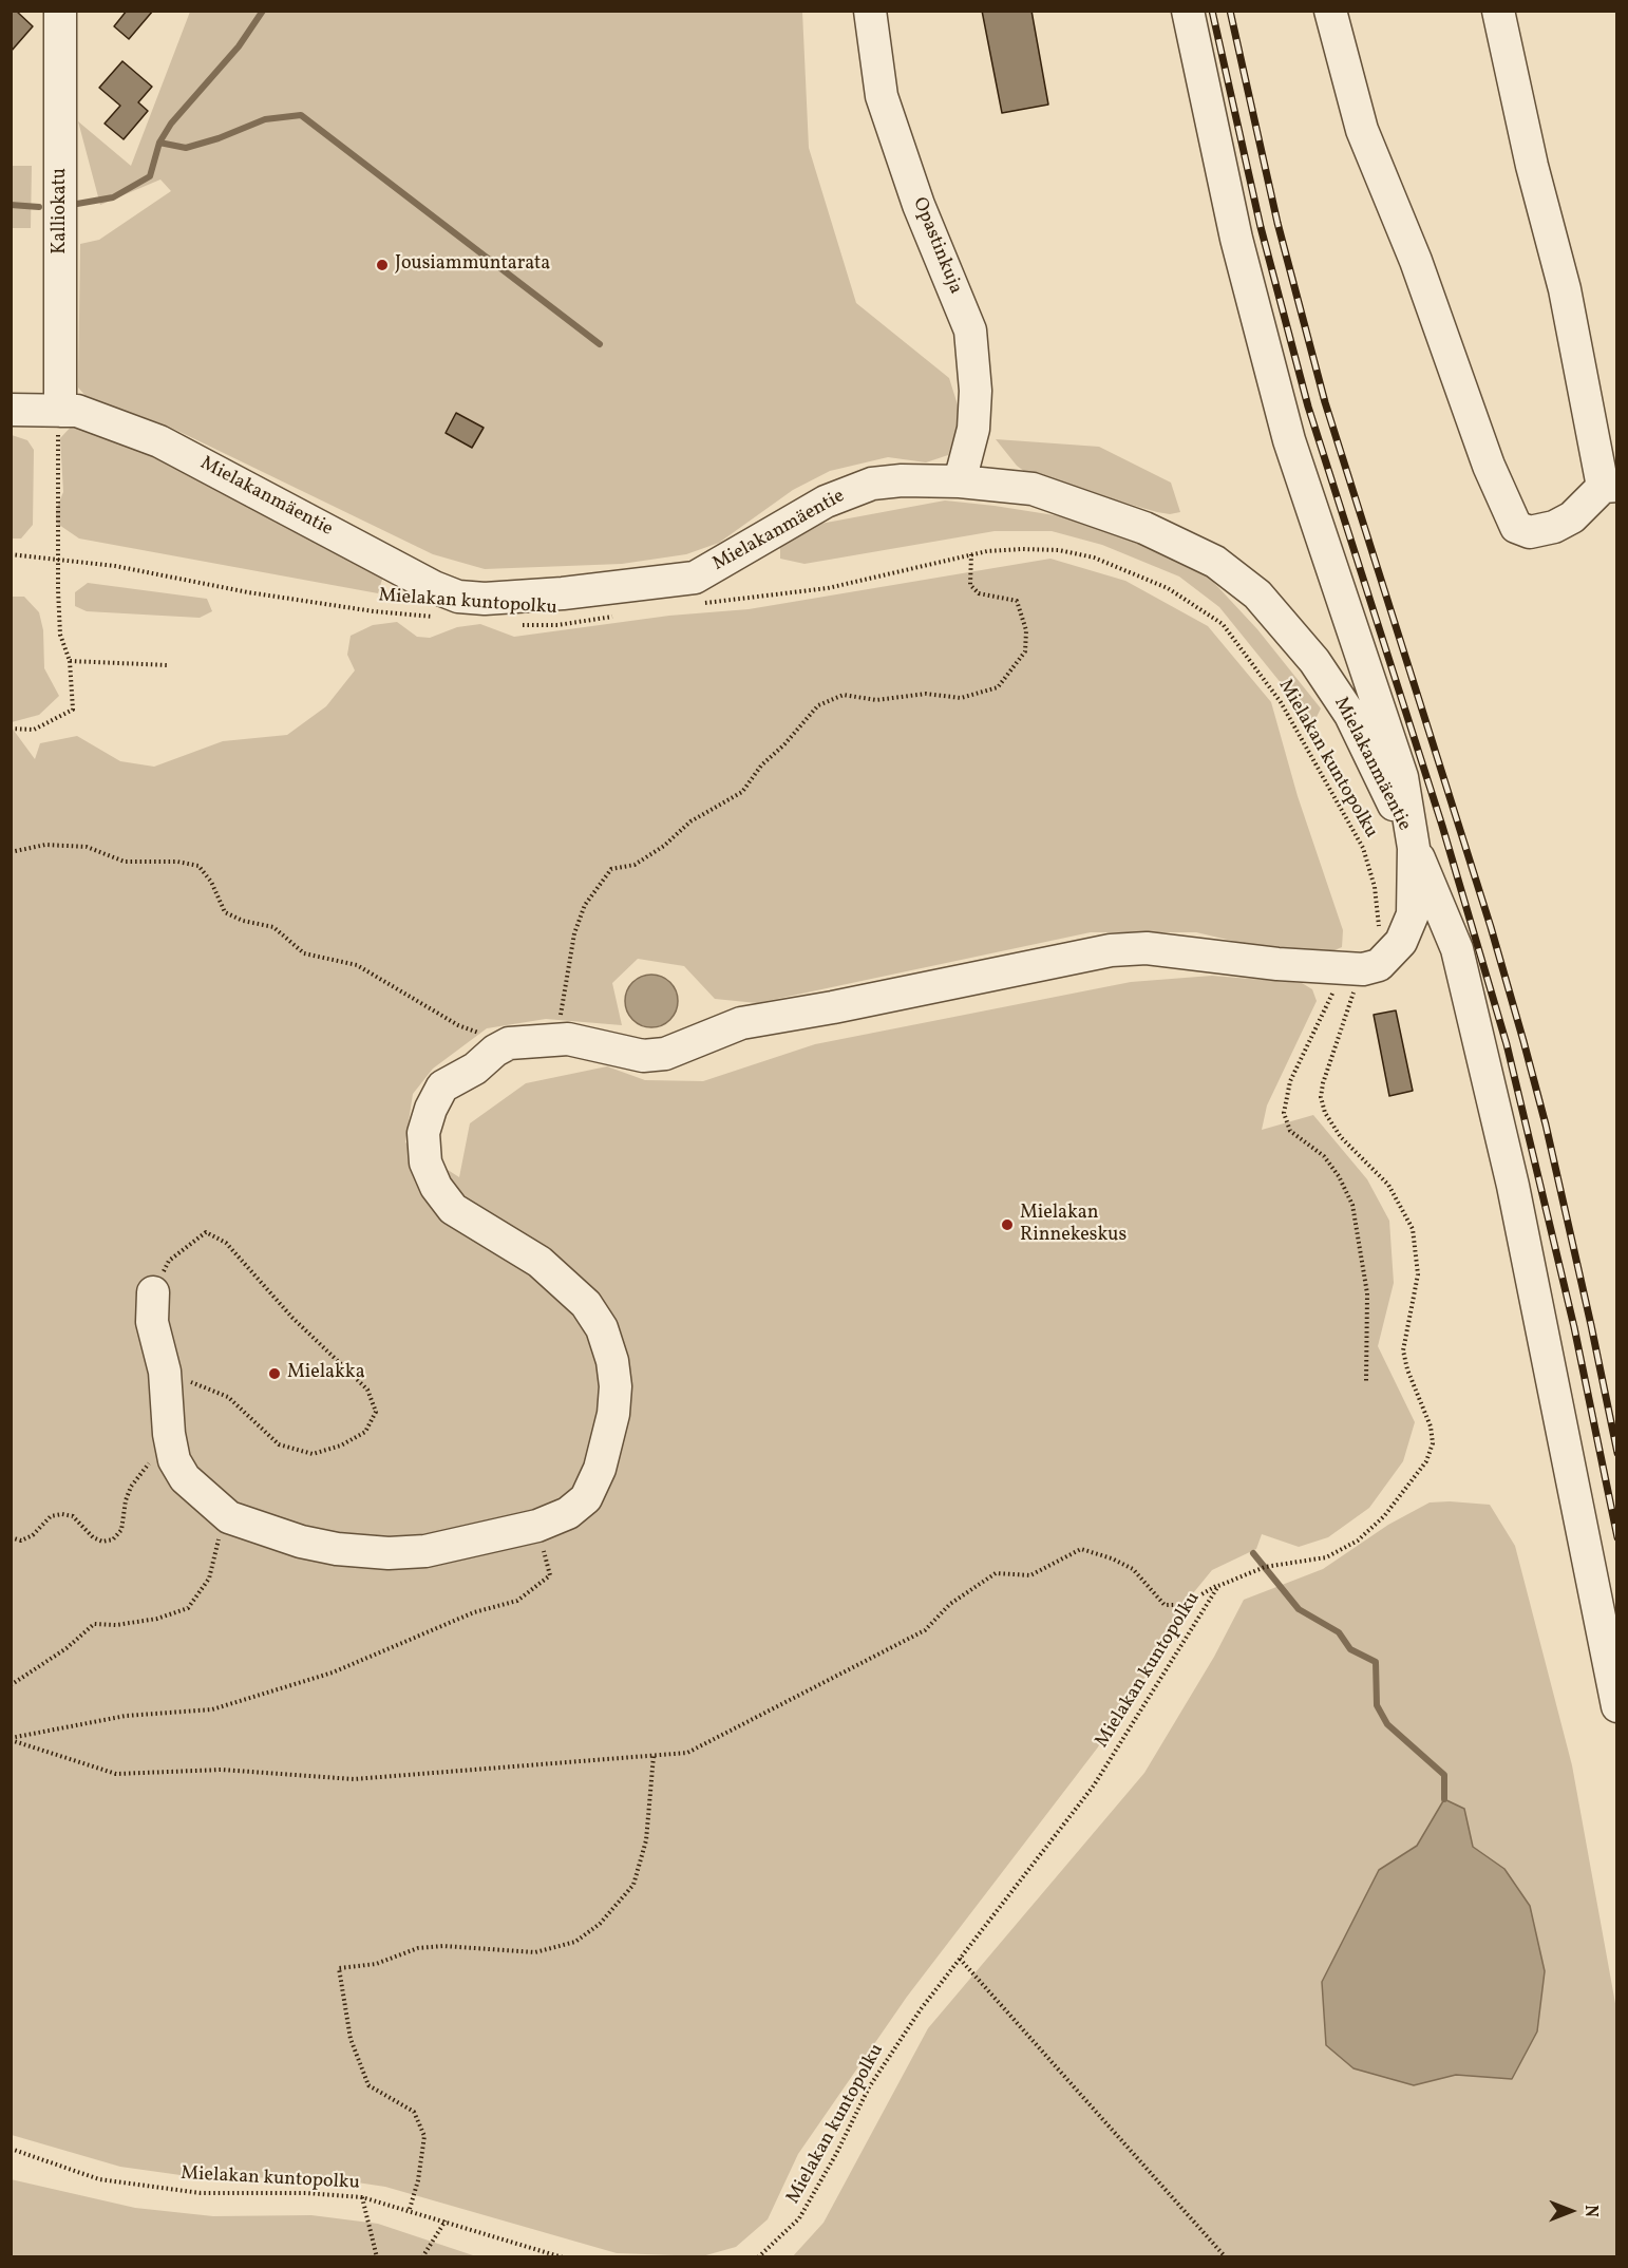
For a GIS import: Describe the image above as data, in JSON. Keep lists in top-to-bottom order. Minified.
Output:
{"streets":{"street":["Kalliokatu","Opastinkuja","Mielakanmäentie"],"path":["Mielakan kuntopolku"]},"crossings":[["Kalliokatu","Mielakanmäentie"],["Opastinkuja","Mielakanmäentie"]],"places":["Jousiammuntarata","Mielakan Rinnekeskus","Mielakka"],"north":"right"}
